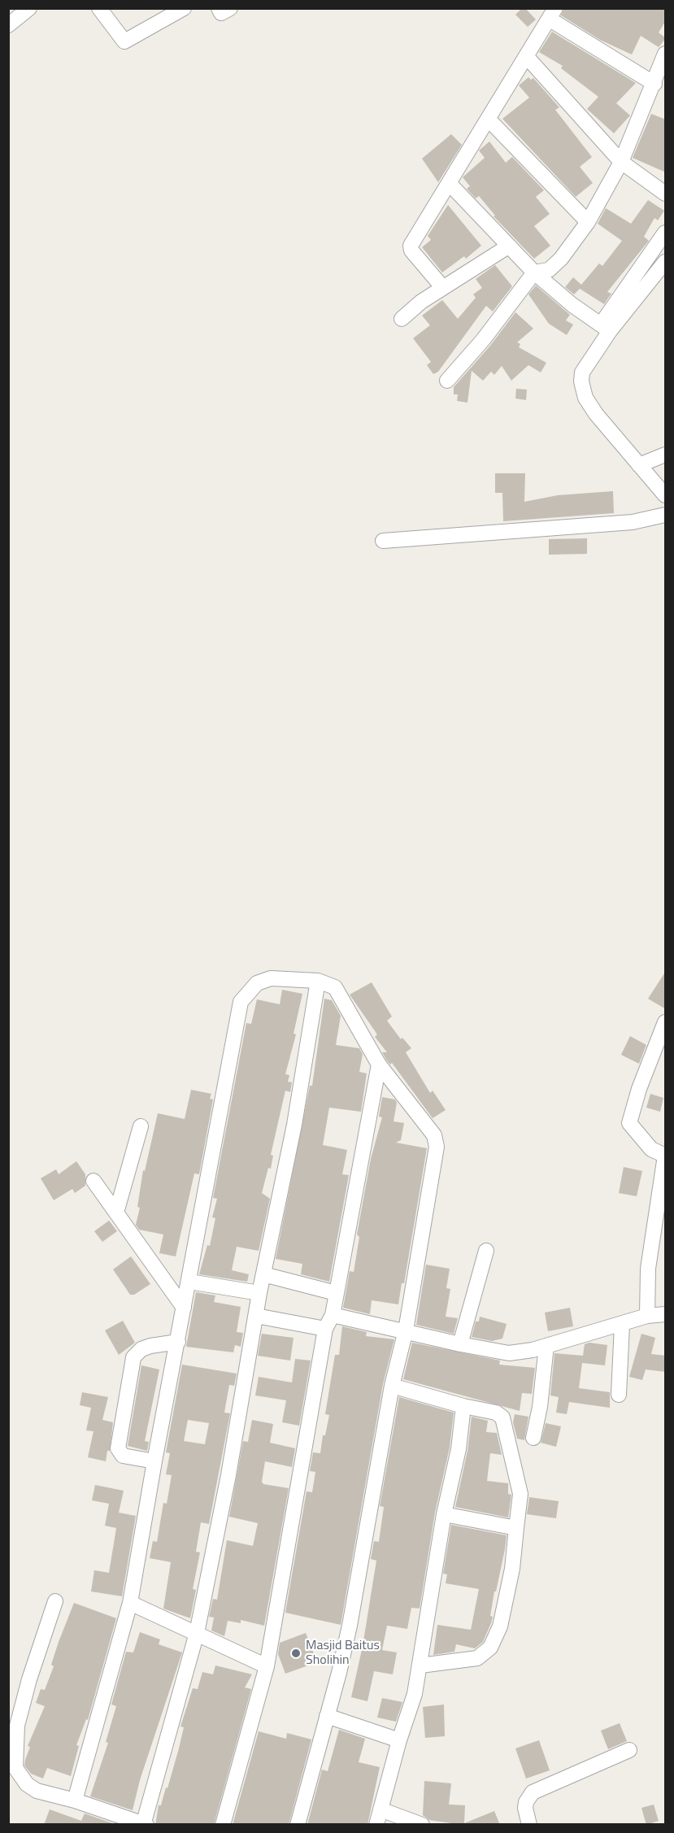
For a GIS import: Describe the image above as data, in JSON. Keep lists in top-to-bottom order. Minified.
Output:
{"places":["Masjid Baitus Sholihin"]}
